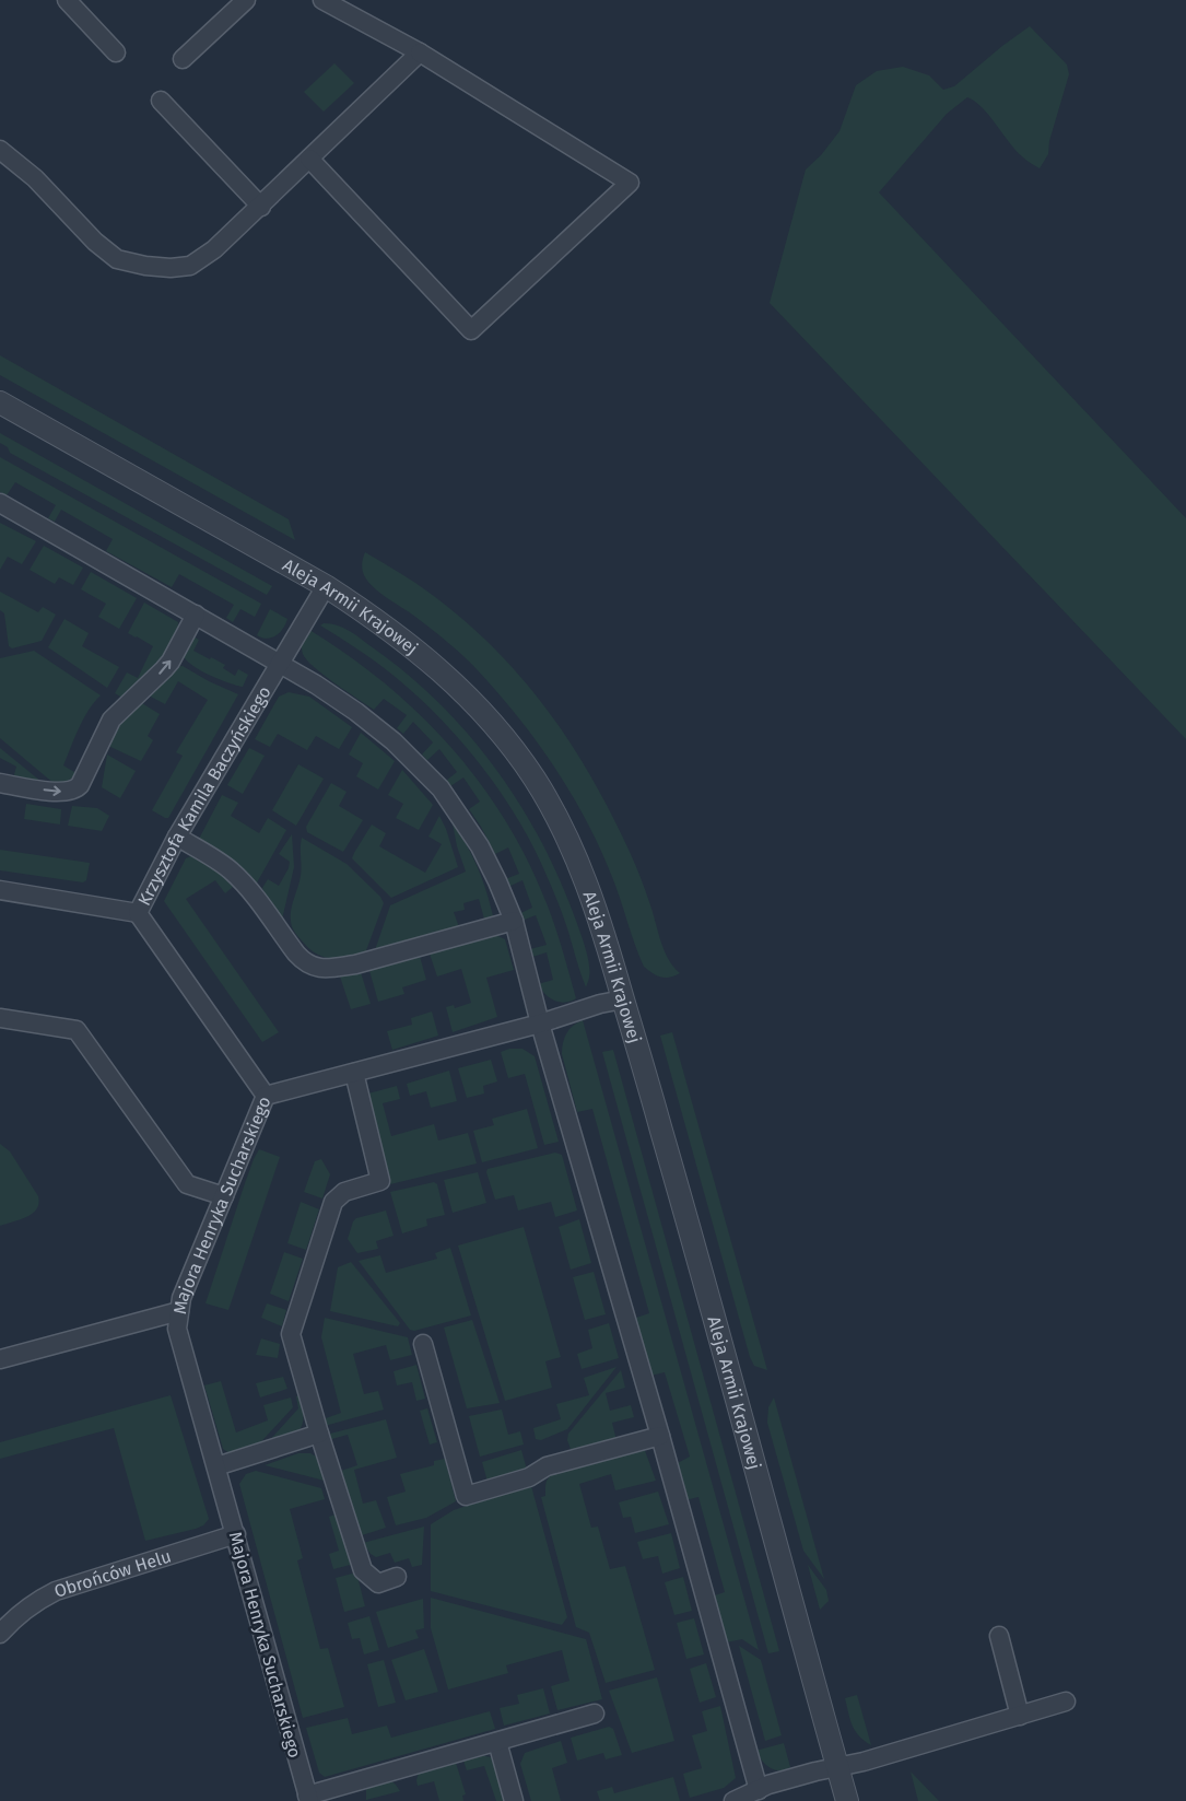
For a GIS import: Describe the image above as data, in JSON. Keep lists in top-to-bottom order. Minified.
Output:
{"streets":{"street":["Aleja Armii Krajowej","Krzysztofa Kamila Baczyńskiego","Majora Henryka Sucharskiego","Obrońców Helu"]},"crossings":[["Aleja Armii Krajowej","Krzysztofa Kamila Baczyńskiego"],["Aleja Armii Krajowej","Majora Henryka Sucharskiego"],["Majora Henryka Sucharskiego","Obrońców Helu"]]}
